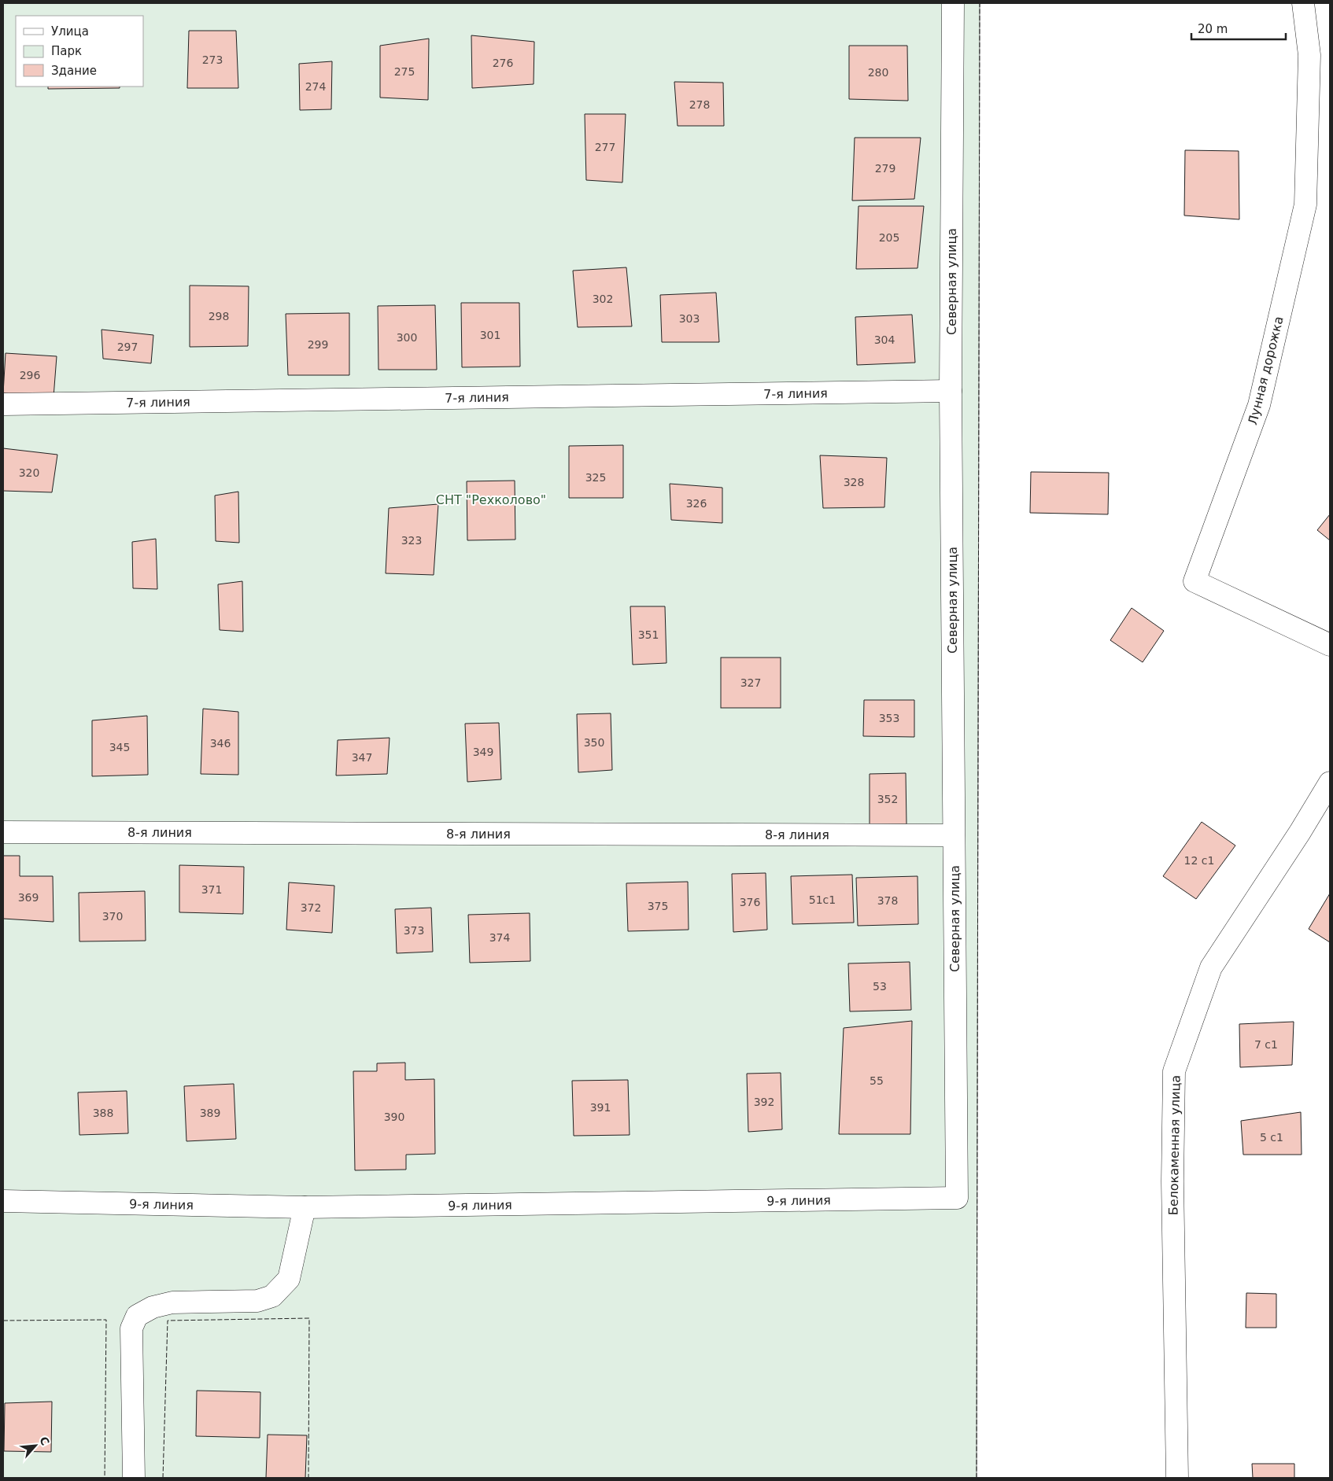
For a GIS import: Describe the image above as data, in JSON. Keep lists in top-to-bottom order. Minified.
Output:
{"streets":{"street":["Северная улица","Лунная дорожка","7-я линия","8-я линия","Белокаменная улица","9-я линия"]},"crossings":[["Северная улица","7-я линия"],["Северная улица","8-я линия"],["Северная улица","9-я линия"]],"parks":["СНТ \"Рехколово\""],"house_numbers":["273","276","275","280","274","278","277","279","205","302","298","303","301","300","304","299","297","296","320","325","328","326","323","351","327","353","350","346","345","349","347","352","12 с1","371","369","51с1","378","376","375","372","370","373","374","53","7 с1","55","392","391","388","389","390","5 с1"],"legend":["Улица","Парк","Здание"],"scale_bar":"20 m","north":"top right"}
